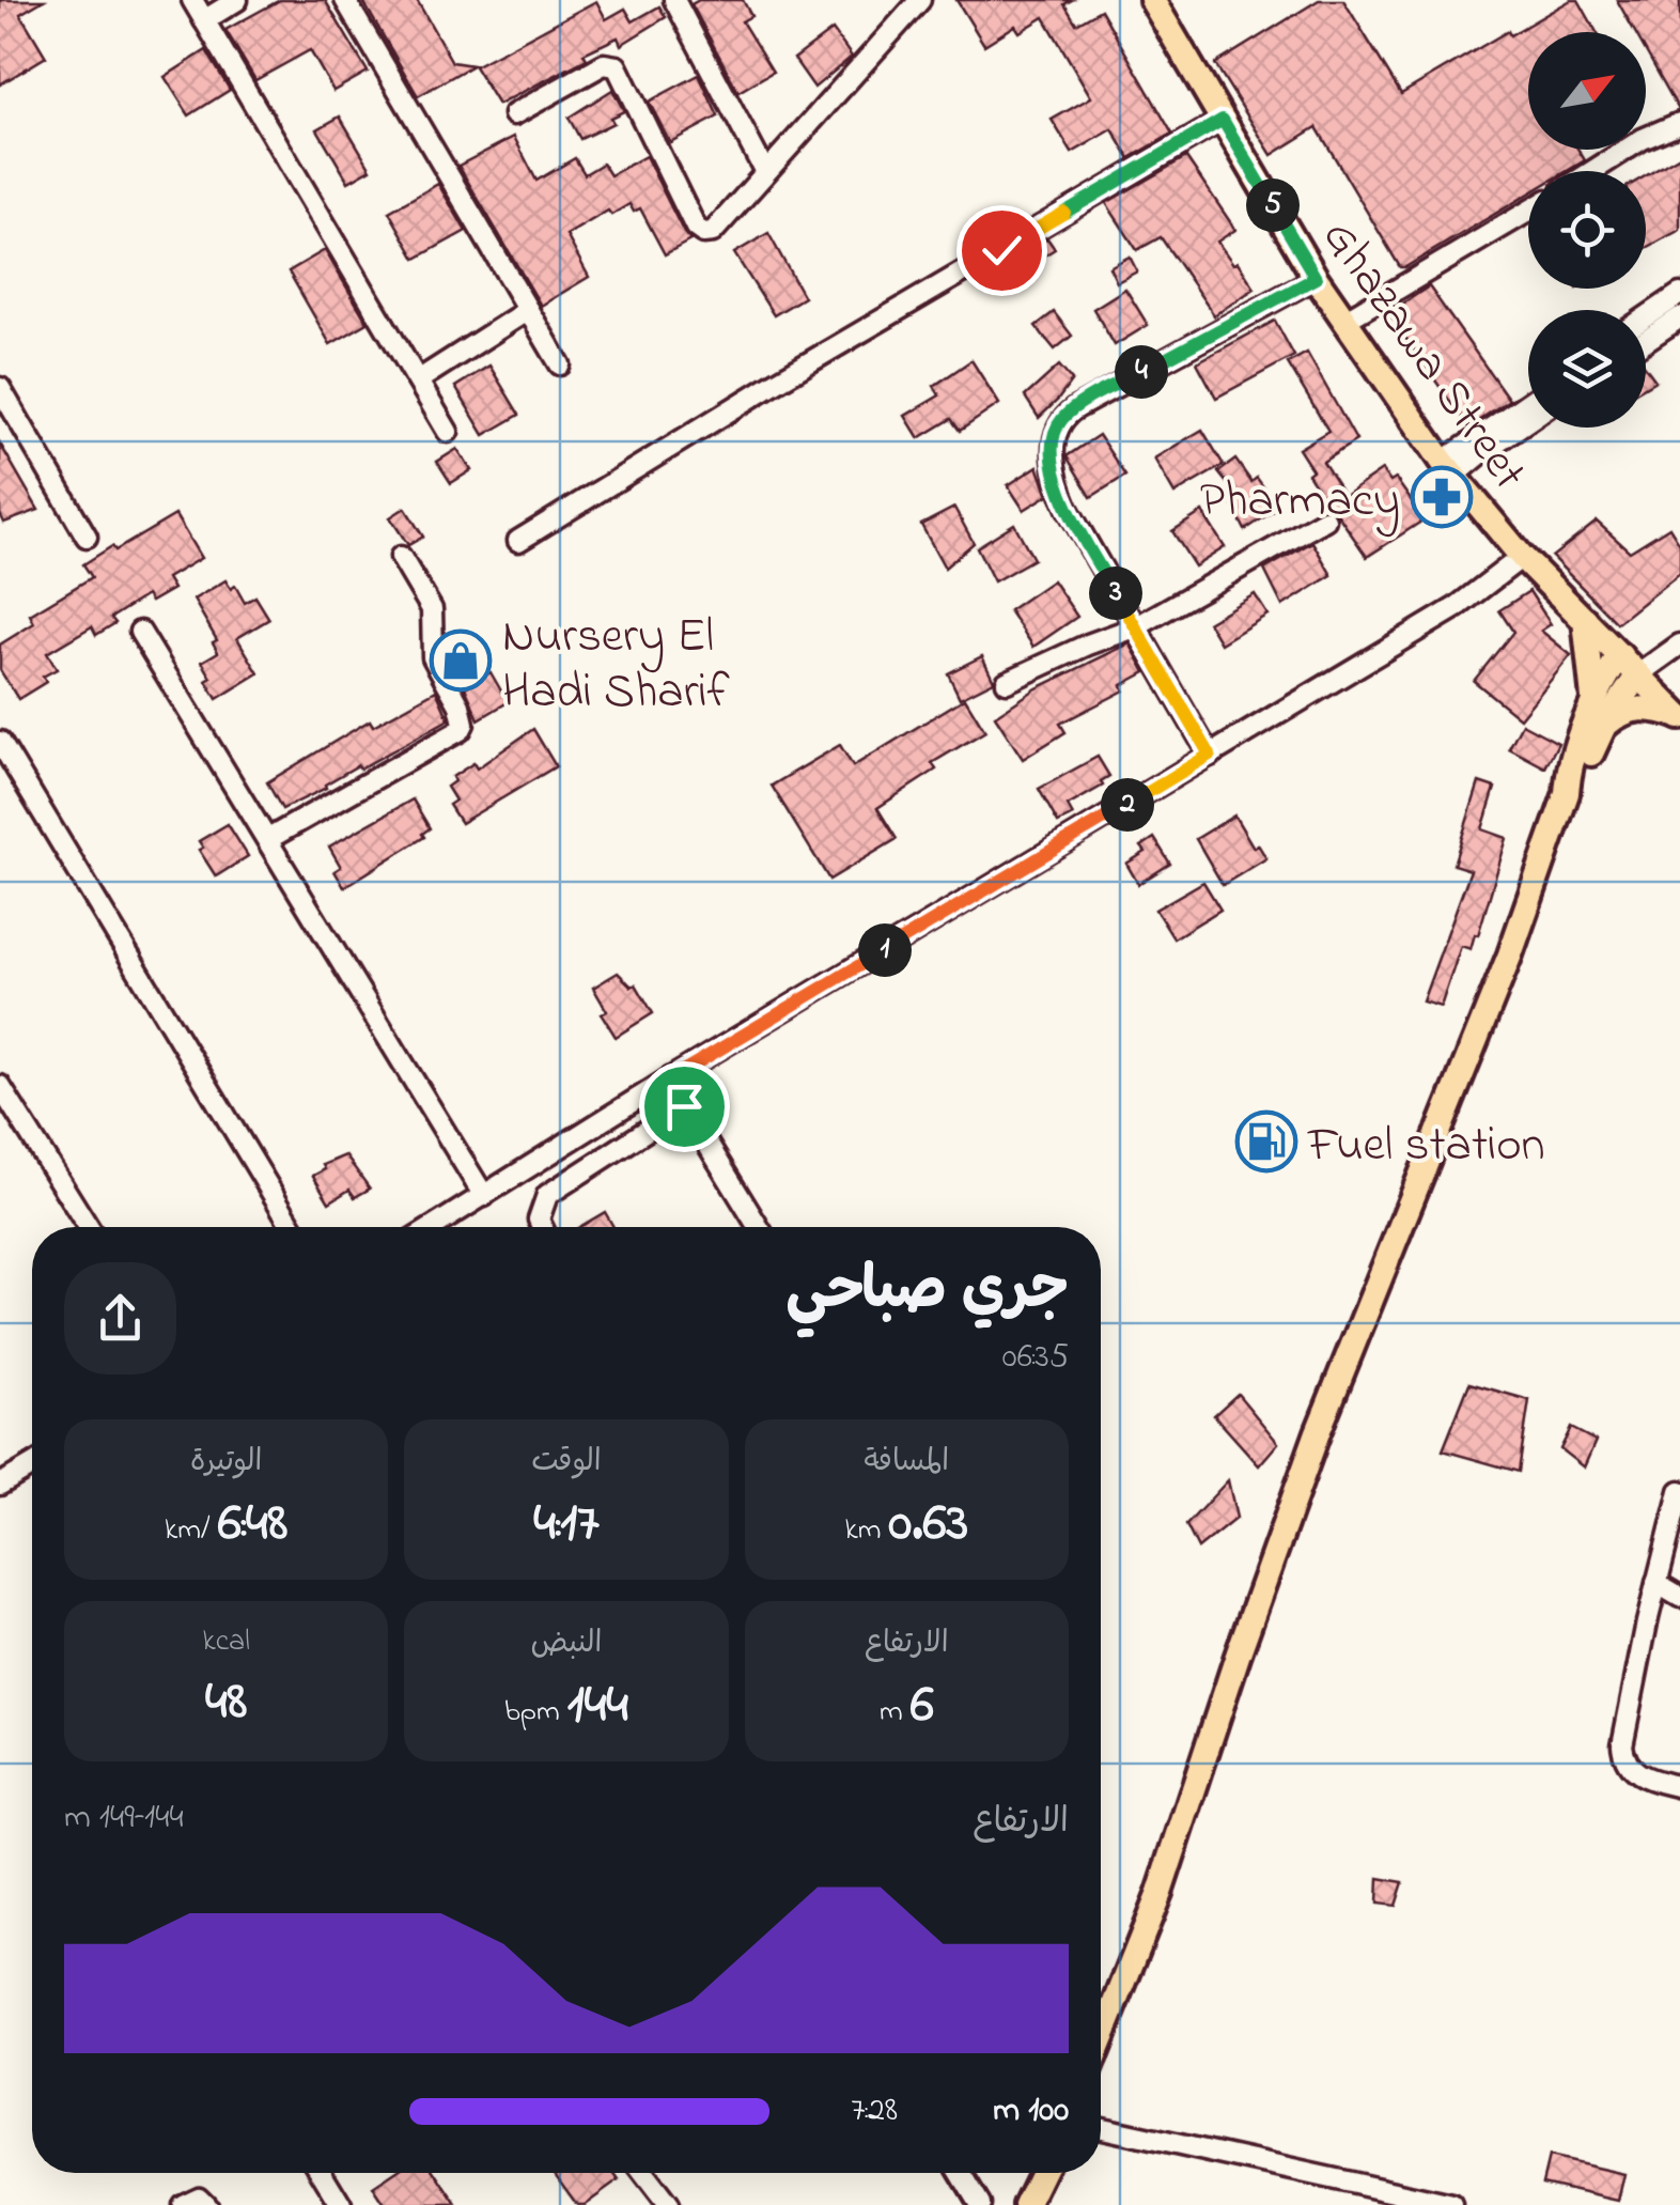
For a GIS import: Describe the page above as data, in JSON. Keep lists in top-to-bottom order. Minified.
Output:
{"streets":{"main road":["Ghazawa Street"]},"places":{"pharmacy":["Pharmacy"],"shop":["Nursery El Hadi Sharif"],"fuel station":["Fuel station"]},"north":"top right","page":{"pins":["5","4","3","2","1"],"heading":["جري صباحي","06:35"],"stats":[["المسافة","0.63 km"],["الوقت","4:17"],["الوتيرة","6:48 /km"],["الارتفاع","6 m"],["النبض","144 bpm"],["kcal","48"]],"chart":["الارتفاع","144–149 m"],"list":[{"name":"100 m","note":"7:28"}]}}
